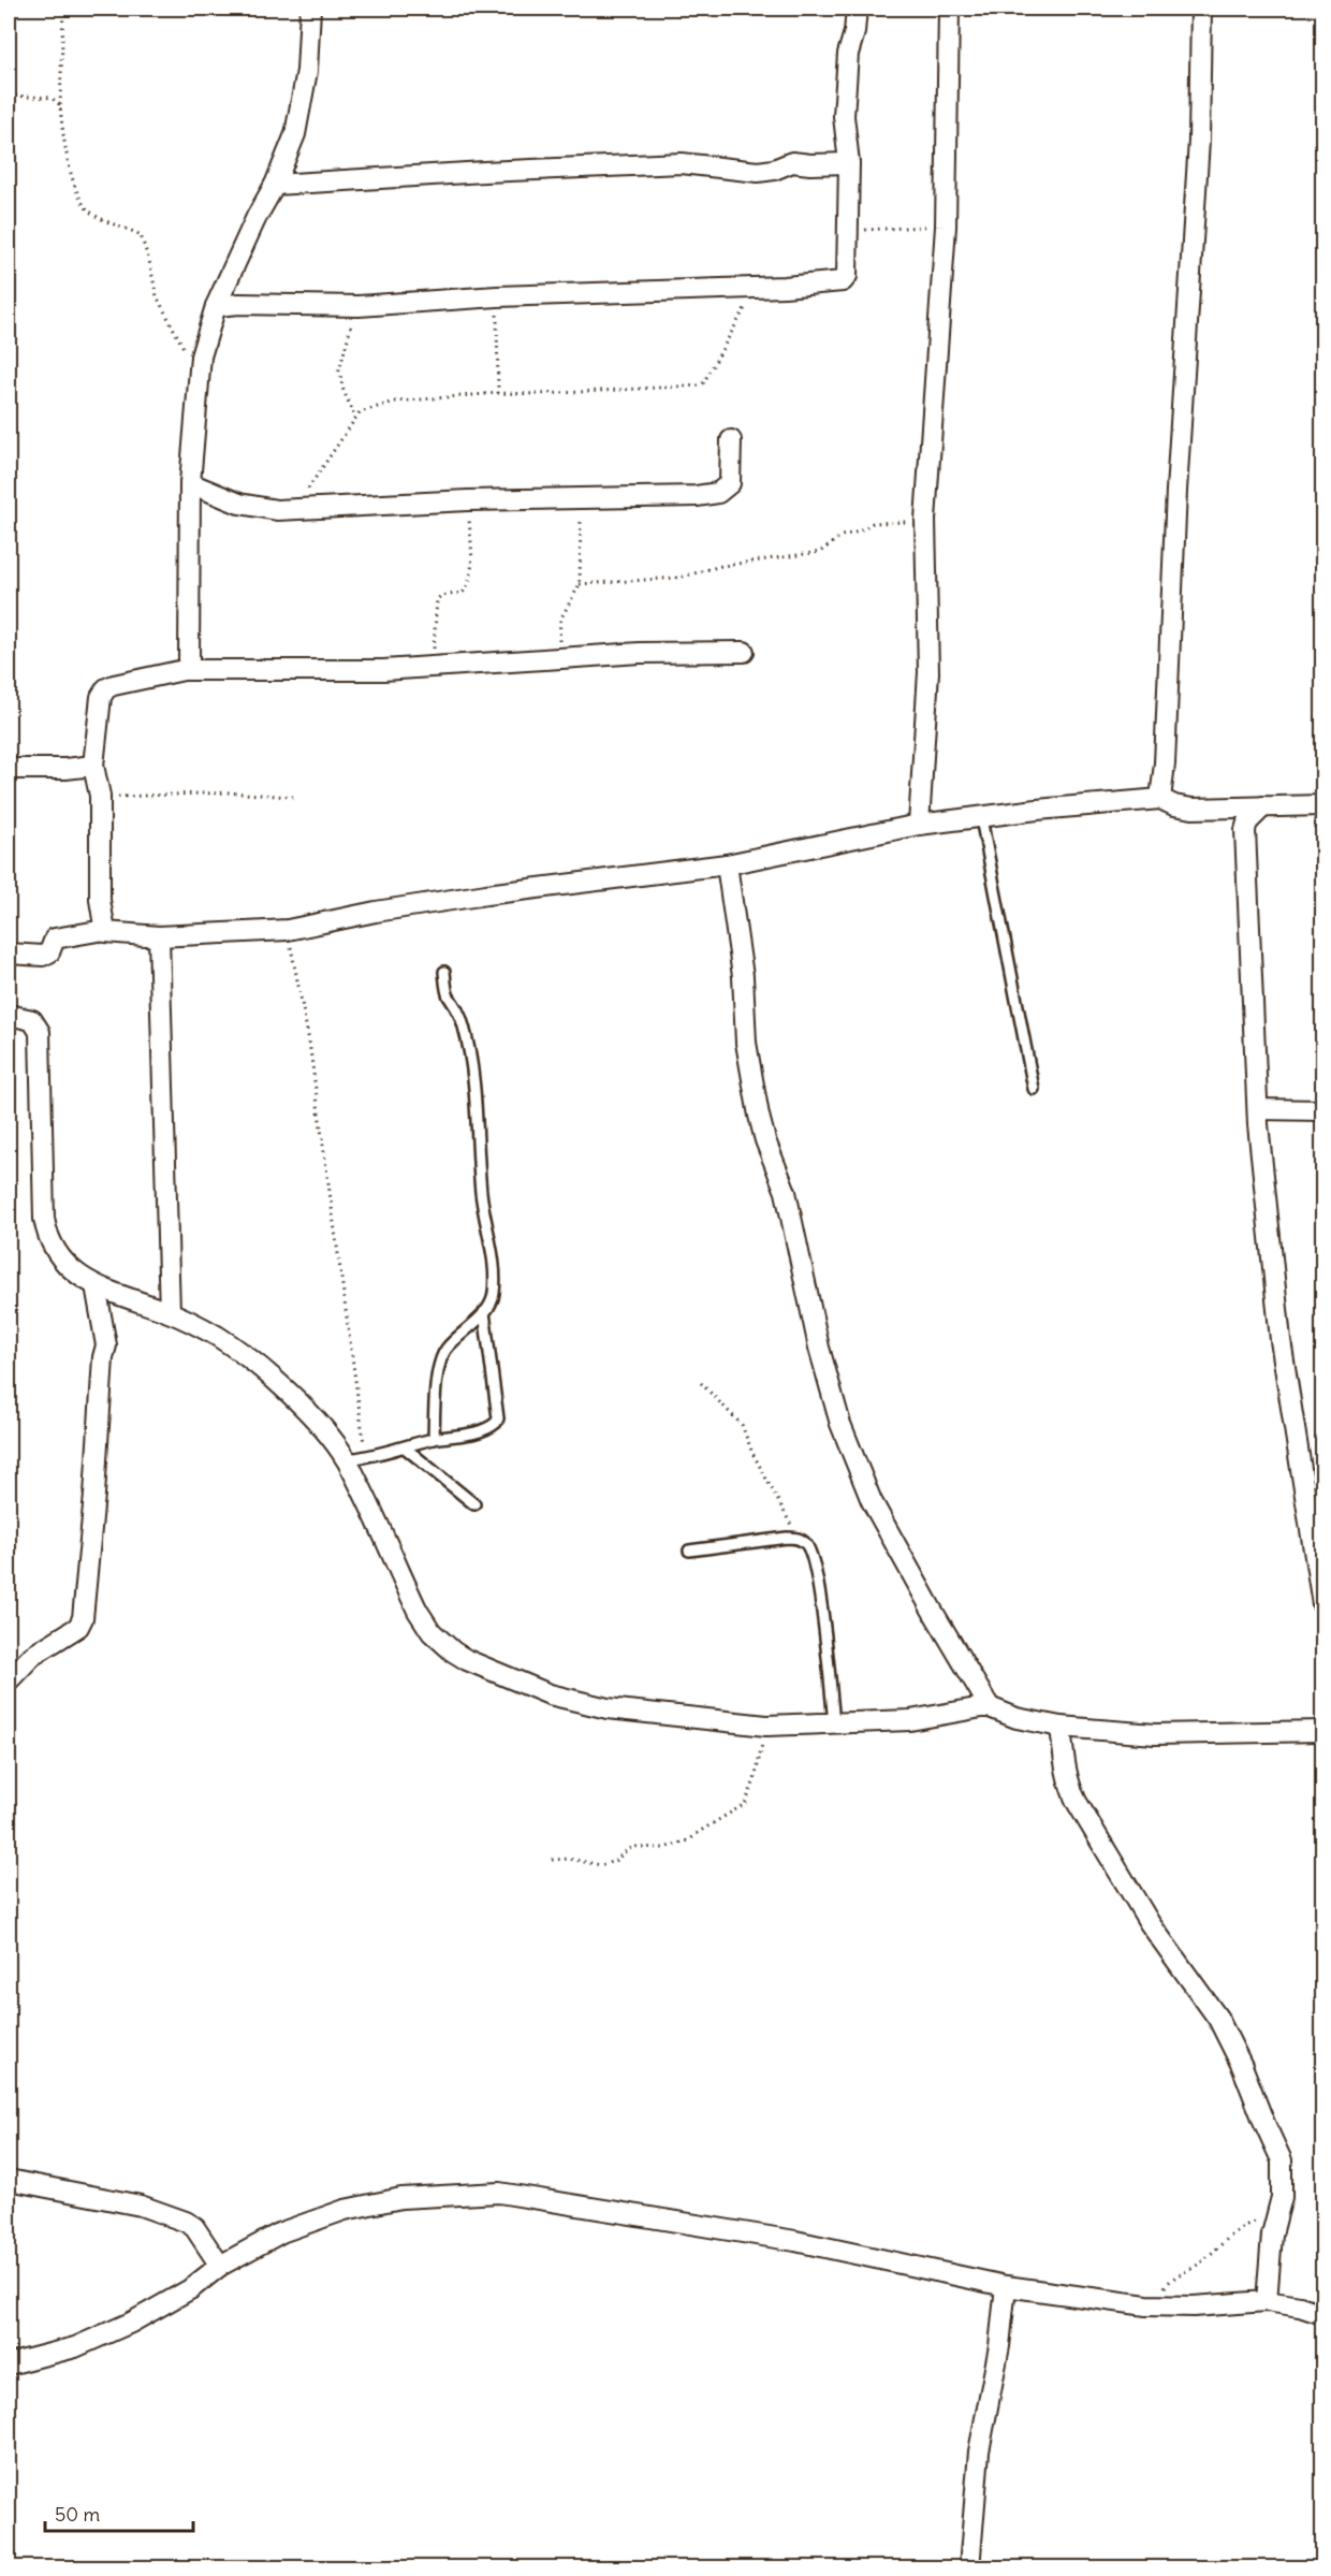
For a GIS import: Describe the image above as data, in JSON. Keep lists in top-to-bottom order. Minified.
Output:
{"scale_bar":"50 m"}
